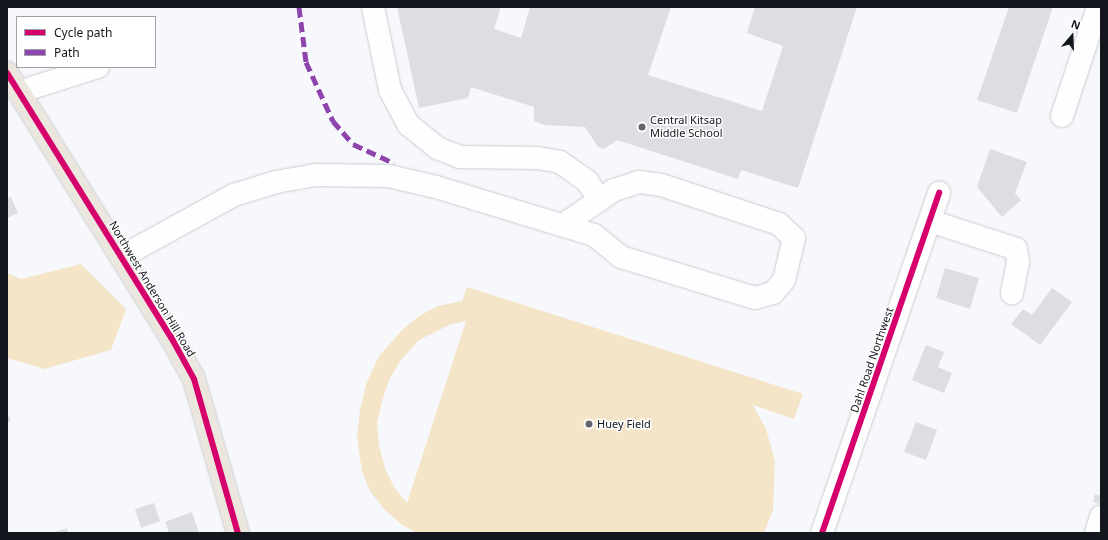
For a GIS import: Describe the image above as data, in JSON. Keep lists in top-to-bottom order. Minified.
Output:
{"streets":{"main road":["Northwest Anderson Hill Road"],"street":["Dahl Road Northwest"]},"places":["Central Kitsap Middle School","Huey Field"],"legend":["Cycle path","Path"],"north":"top"}
